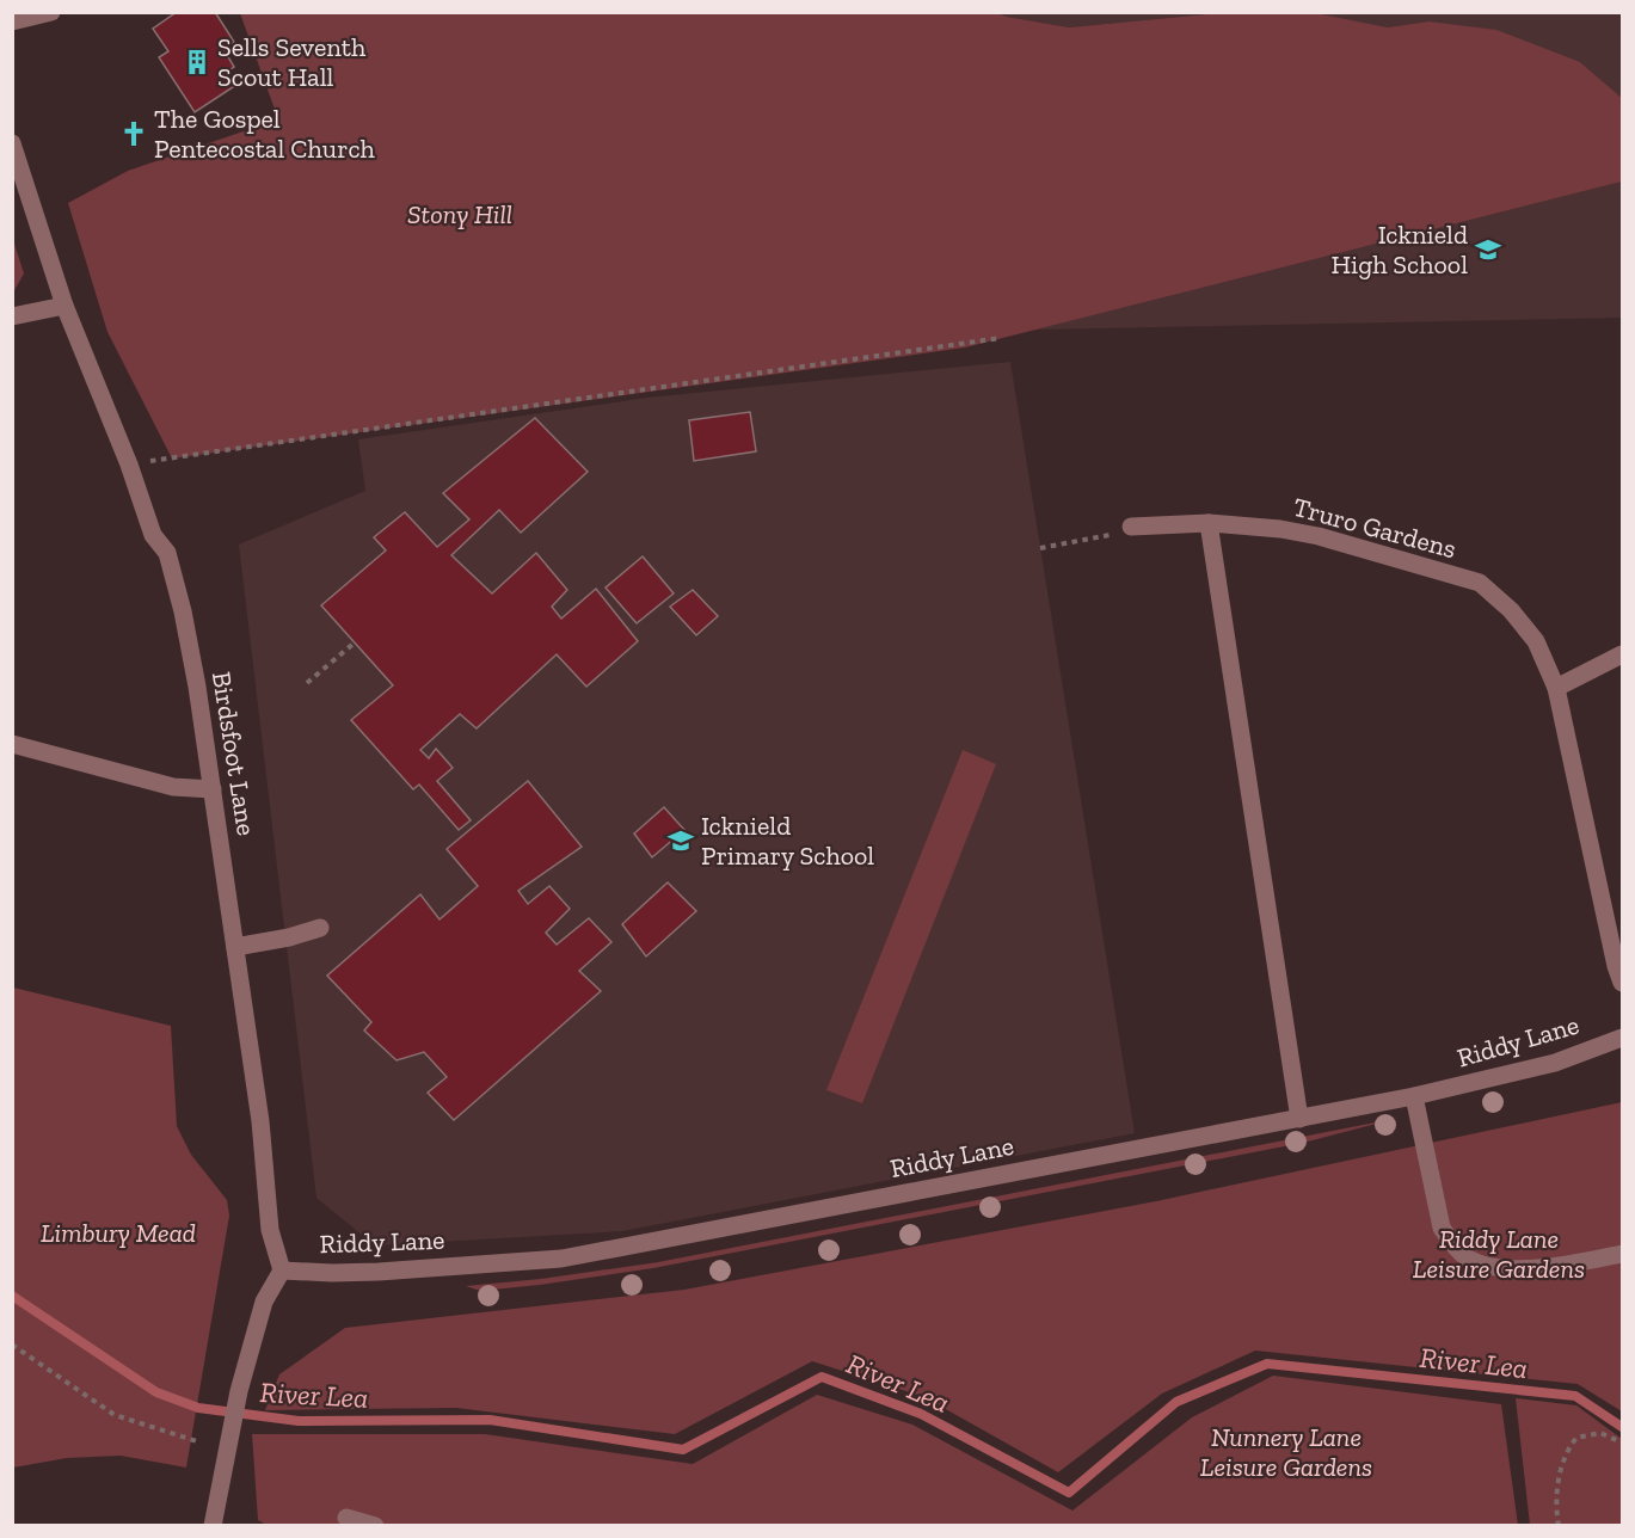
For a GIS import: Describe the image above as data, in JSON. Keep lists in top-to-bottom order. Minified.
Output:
{"streets":{"street":["Truro Gardens","Birdsfoot Lane","Riddy Lane"]},"crossings":[["Birdsfoot Lane","Riddy Lane"]],"water":["River Lea"],"parks":["Stony Hill","Limbury Mead","Riddy Lane Leisure Gardens","Nunnery Lane Leisure Gardens"],"places":{"building":["Sells Seventh Scout Hall"],"church":["The Gospel Pentecostal Church"],"school or university":["Icknield High School","Icknield Primary School"]}}
